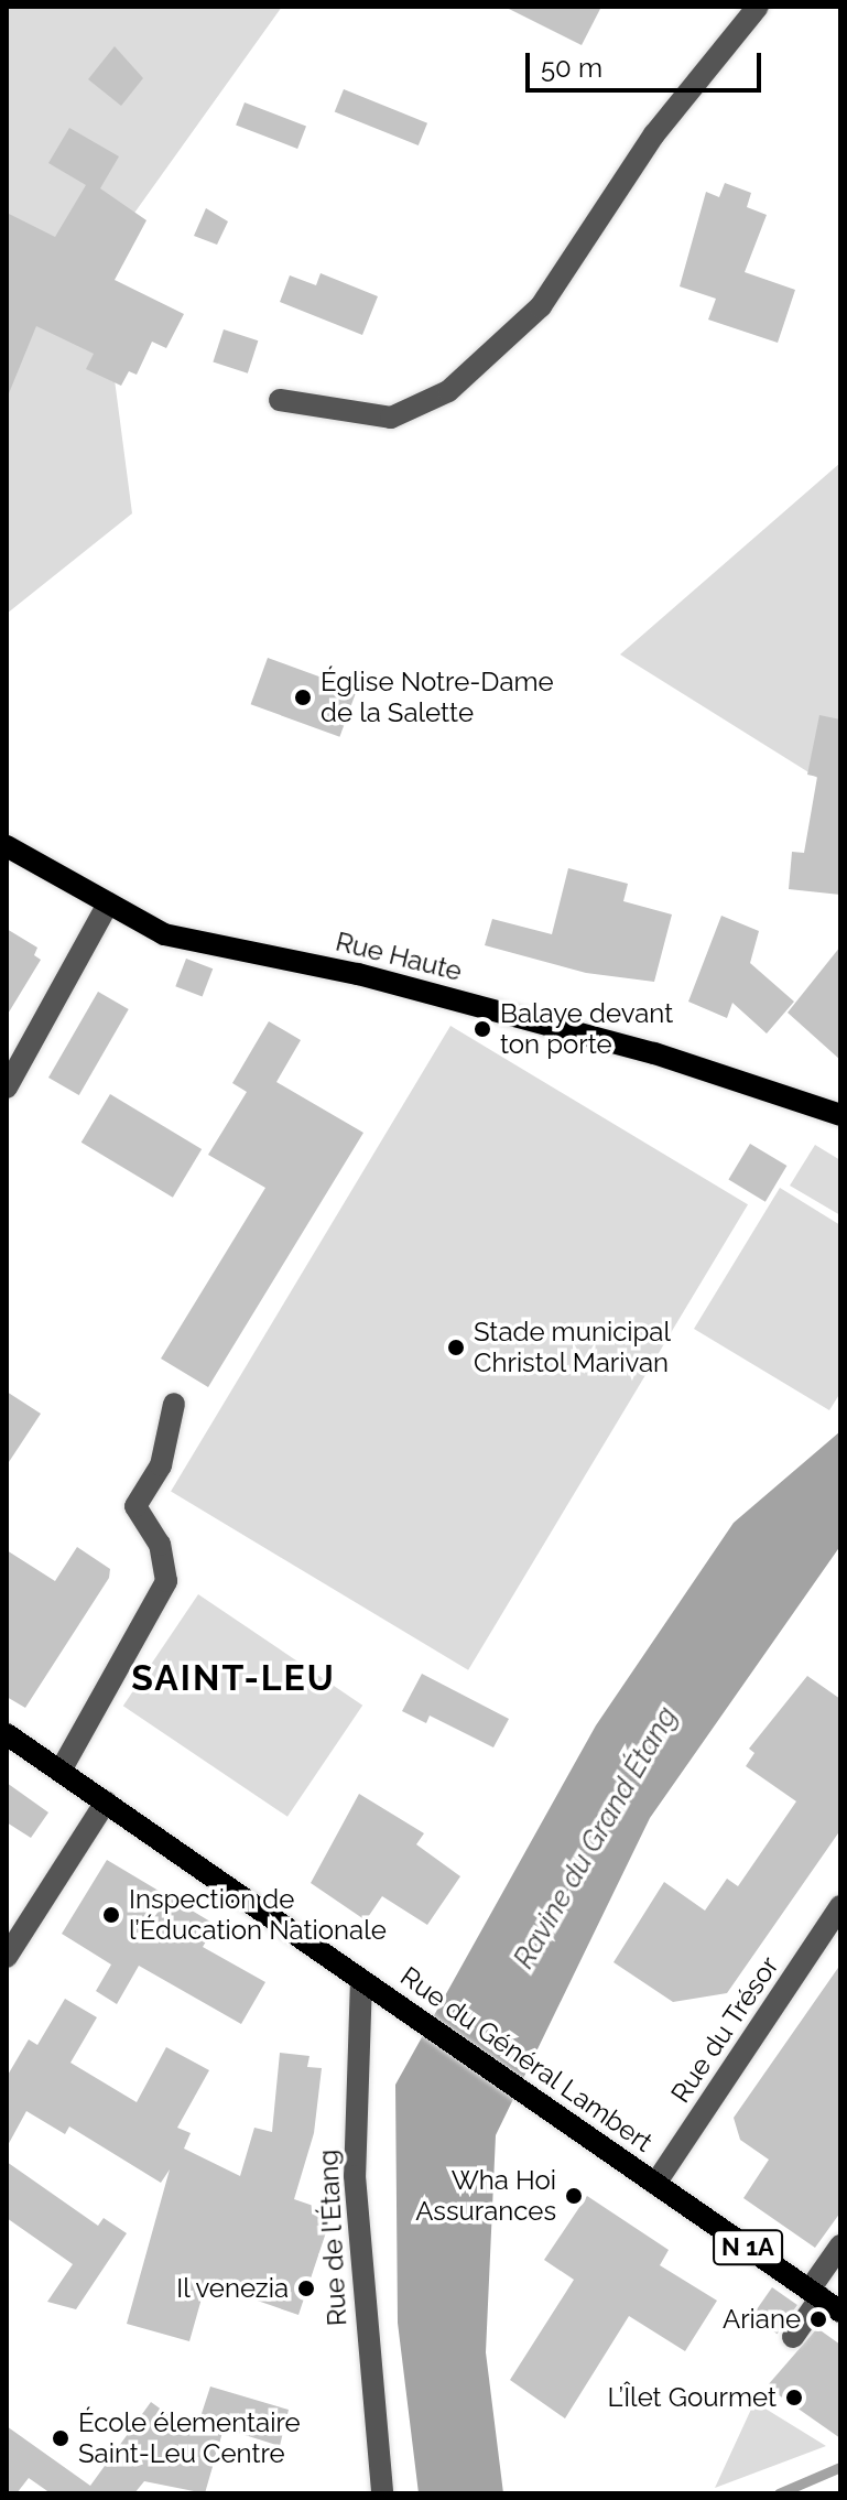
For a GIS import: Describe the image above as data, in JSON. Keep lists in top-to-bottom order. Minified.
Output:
{"streets":{"main road":["Rue Haute","Rue du Général Lambert","N 1A"],"street":["Rue du Trésor","Rue de l'Étang"]},"crossings":[["Rue du Trésor","Rue du Général Lambert"],["Rue du Général Lambert","Rue de l'Étang"]],"districts":["SAINT-LEU"],"water":["Ravine du Grand Étang"],"places":["Église Notre-Dame de la Salette","Balaye devant ton porte","Stade municipal Christol Marivan","Inspection de l’Éducation Nationale","Wha Hoi Assurances","Il venezia","Ariane","L’Îlet Gourmet","École élementaire Saint-Leu Centre"],"scale_bar":"50 m"}
